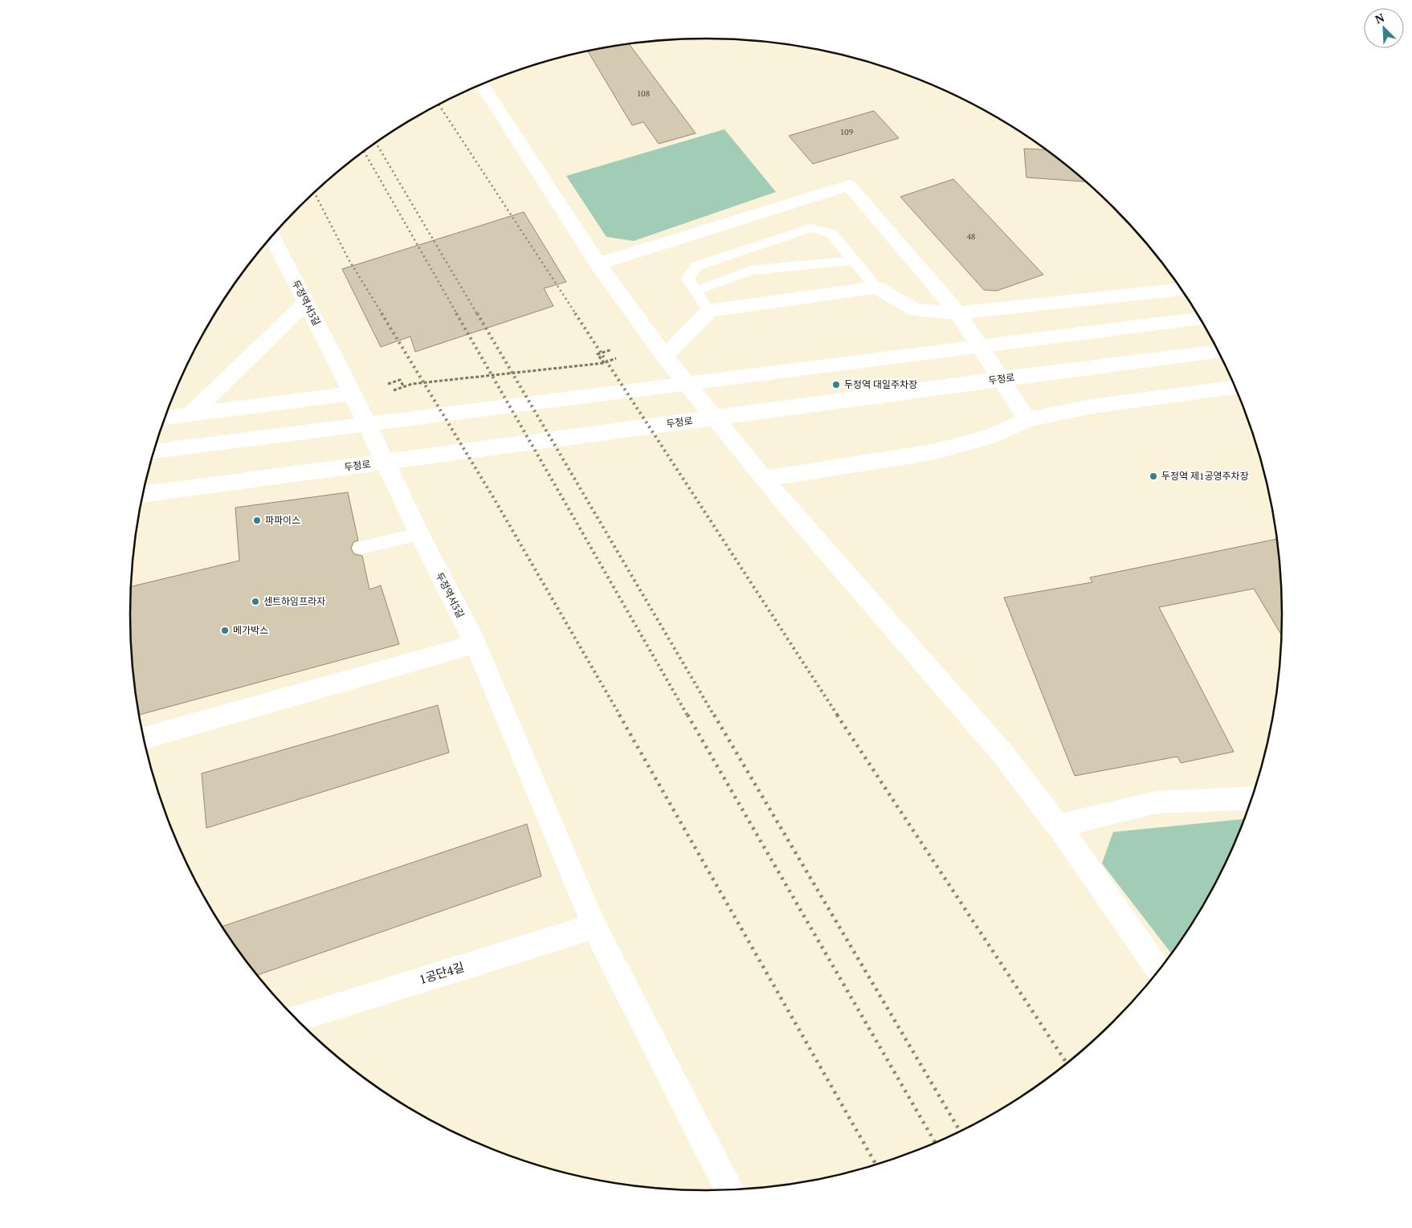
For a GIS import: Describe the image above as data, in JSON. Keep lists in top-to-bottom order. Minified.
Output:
{"streets":{"street":["두정역서3길","두정로","1공단4길"]},"crossings":[["두정역서3길","1공단4길"]],"places":["두정역 대일주차장","두정역 제1공영주차장","파파이스","센트하임프라자","메가박스"],"house_numbers":["108","109","48"],"north":"top left"}
